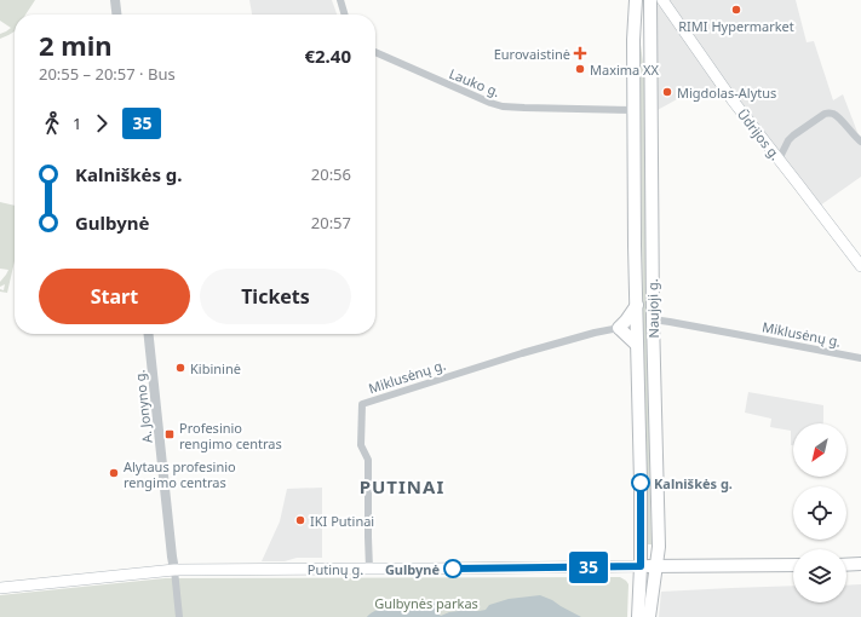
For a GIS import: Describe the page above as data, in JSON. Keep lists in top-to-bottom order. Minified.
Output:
{"streets":{"main road":["Ūdrijos g.","Naujoji g.","Putinų g."],"street":["Lauko g.","Miklusėnų g.","A. Jonyno g."]},"crossings":[["Lauko g.","Naujoji g."],["Naujoji g.","Miklusėnų g."],["Naujoji g.","Putinų g."],["Miklusėnų g.","Putinų g."],["A. Jonyno g.","Putinų g."]],"districts":["PUTINAI"],"parks":["Gulbynės parkas"],"places":{"other":["RIMI Hypermarket","Maxima XX","Migdolas-Alytus","Kibininė","Alytaus profesinio rengimo centras","Kalniškės g.","IKI Putinai","Gulbynė"],"health":["Eurovaistinė"],"transit":["Profesinio rengimo centras"]},"lines":["bus line 35"],"north":"bottom left","page":{"on_map":"35","heading":["2 min","20:55 – 20:57 · Bus","€2.40"],"legs":["1","35"],"list":[{"name":"Kalniškės g.","value":"20:56"},{"name":"Gulbynė","value":"20:57"}],"buttons":["Start","Tickets"]}}
